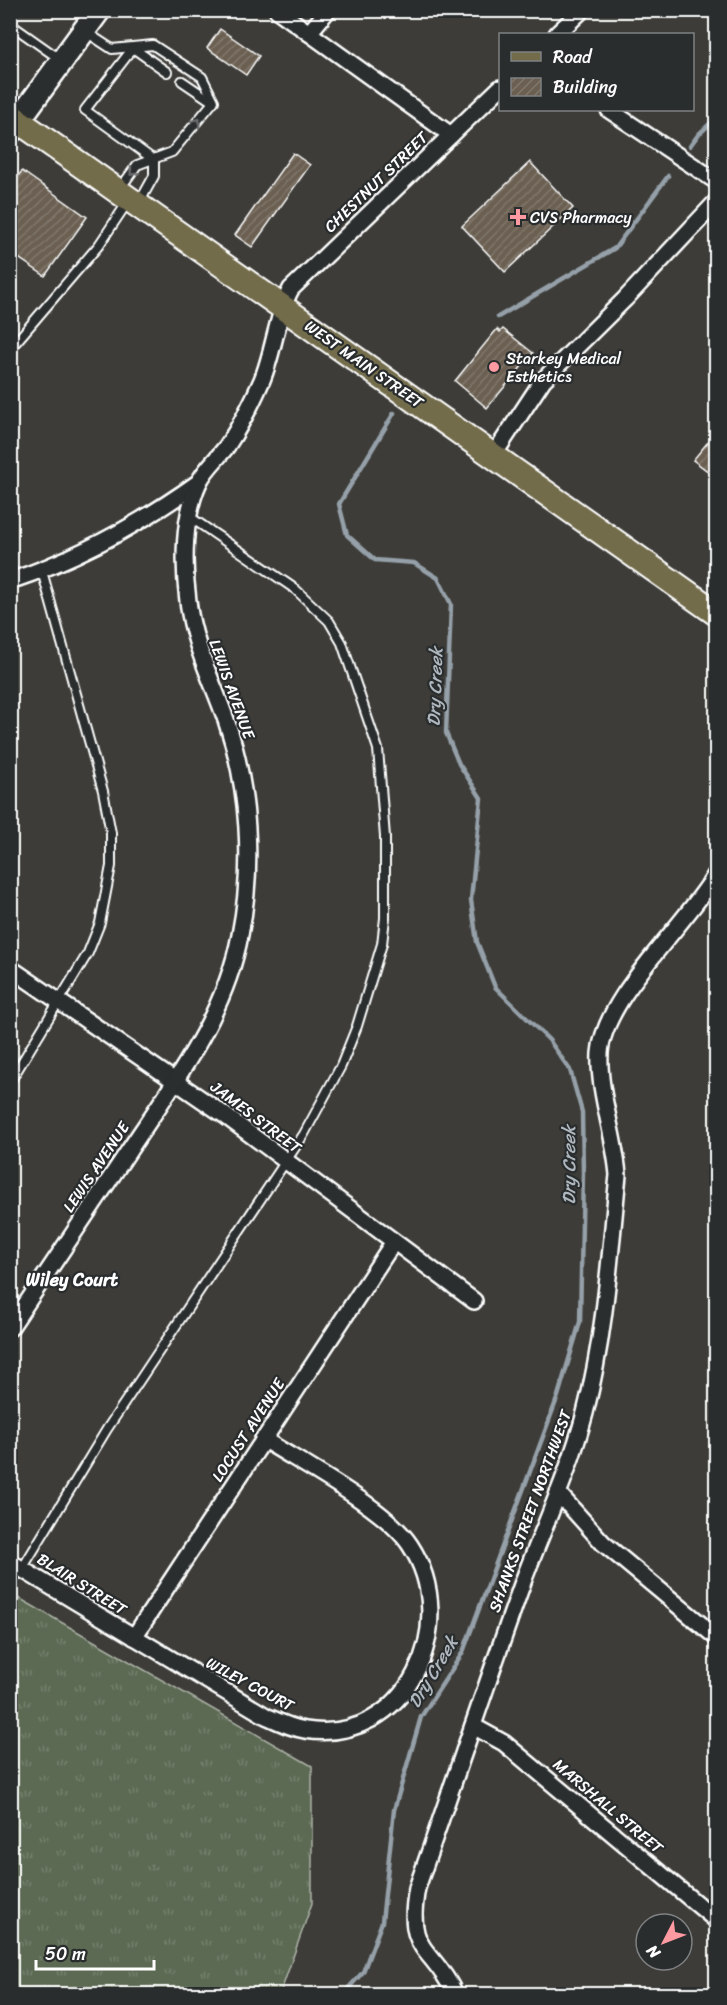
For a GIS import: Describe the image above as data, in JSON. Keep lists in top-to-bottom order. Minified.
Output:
{"streets":{"main road":["WEST MAIN STREET"],"street":["CHESTNUT STREET","LEWIS AVENUE","JAMES STREET","LOCUST AVENUE","SHANKS STREET NORTHWEST","BLAIR STREET","WILEY COURT","MARSHALL STREET"]},"crossings":[["CHESTNUT STREET","WEST MAIN STREET"],["CHESTNUT STREET","LEWIS AVENUE"],["WEST MAIN STREET","LEWIS AVENUE"],["LEWIS AVENUE","JAMES STREET"],["JAMES STREET","LOCUST AVENUE"],["LOCUST AVENUE","BLAIR STREET"],["LOCUST AVENUE","WILEY COURT"],["SHANKS STREET NORTHWEST","MARSHALL STREET"],["BLAIR STREET","WILEY COURT"]],"districts":["Wiley Court"],"water":["Dry Creek"],"places":{"health":["CVS Pharmacy"],"other":["Starkey Medical Esthetics"]},"legend":["Road","Building"],"scale_bar":"50 m","north":"bottom left"}
